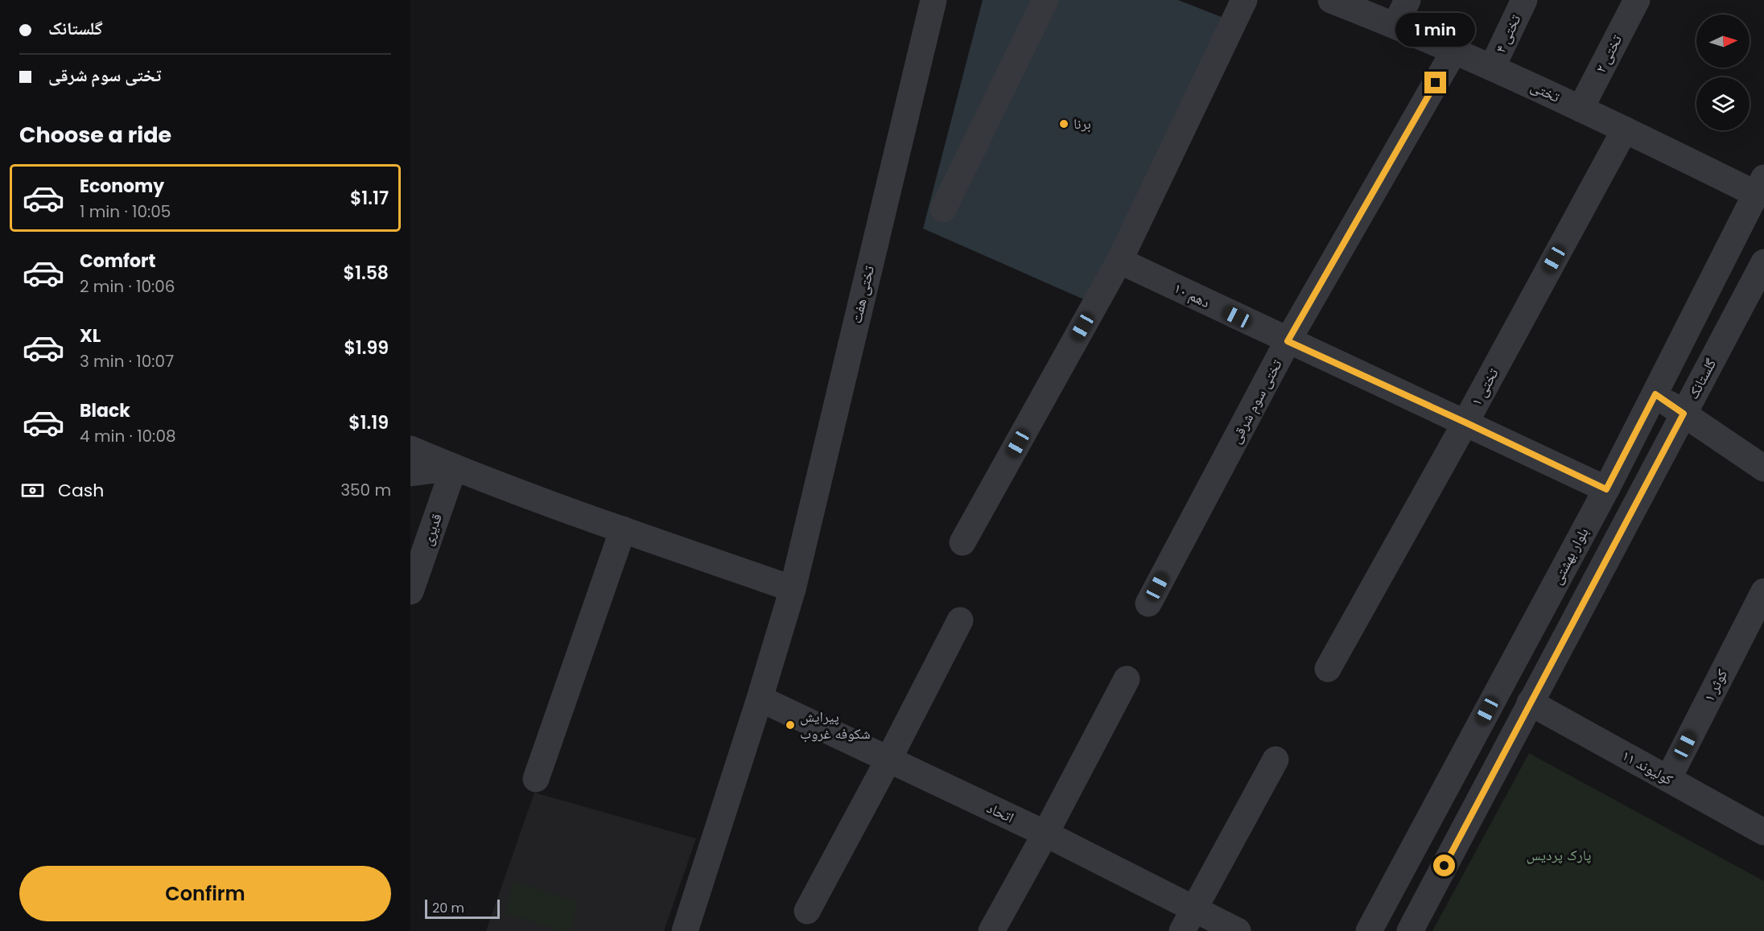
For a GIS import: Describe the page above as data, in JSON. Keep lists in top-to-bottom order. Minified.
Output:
{"streets":{"street":["تختی ۴","تختی ۲","تختی","تختی هفت","دهم ۱۰","گلستانک","تختی ۱","تختی سوم شرقی","قدیری","بلوار بهشتی","کوثر ۱","کولیوند ۱۱","اتحاد"]},"crossings":[["تختی ۴","تختی"],["تختی ۲","تختی"],["تختی","تختی ۱"],["تختی","تختی سوم شرقی"],["تختی","بلوار بهشتی"],["تختی هفت","اتحاد"],["دهم ۱۰","تختی ۱"],["دهم ۱۰","تختی سوم شرقی"],["دهم ۱۰","بلوار بهشتی"],["گلستانک","کولیوند ۱۱"],["کوثر ۱","کولیوند ۱۱"]],"parks":["پارک پردیس"],"places":["برنا","پیرایش شکوفه غروب"],"scale_bar":"20 m","north":"right","page":{"banner":["گلستانک","تختی سوم شرقی"],"bubble":"1 min","heading":"Choose a ride","list":[{"name":"Economy","note":"1 min · 10:05","value":"$1.17"},{"name":"Comfort","note":"2 min · 10:06","value":"$1.58"},{"name":"XL","note":"3 min · 10:07","value":"$1.99"},{"name":"Black","note":"4 min · 10:08","value":"$1.19"}],"pay":["Cash","350 m"],"buttons":"Confirm","scale":"20 m"}}
